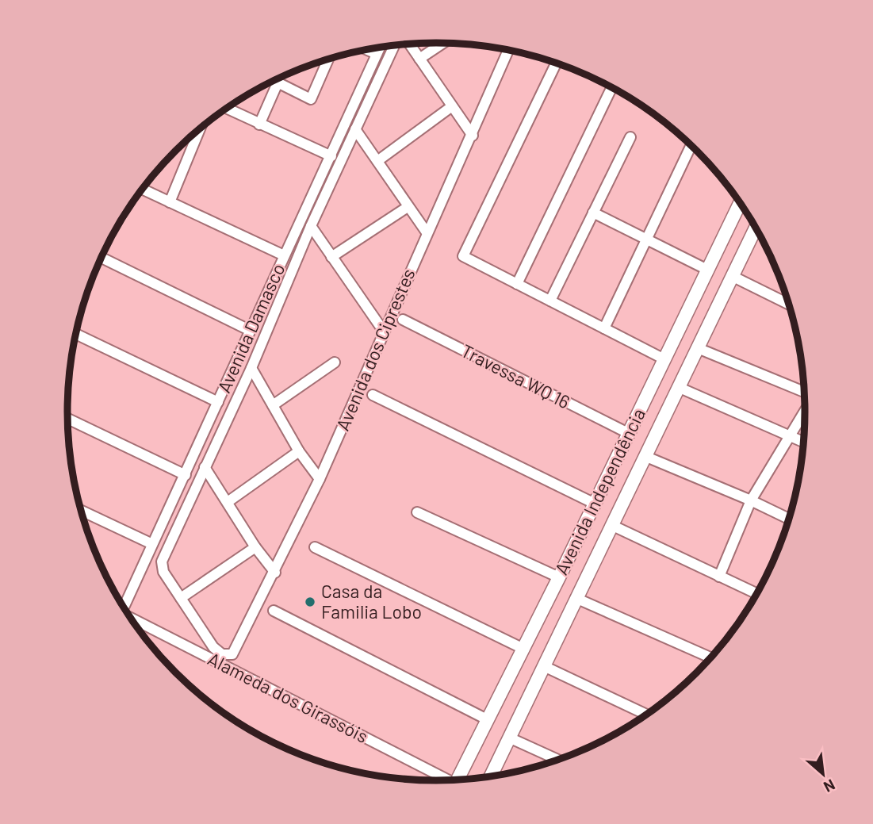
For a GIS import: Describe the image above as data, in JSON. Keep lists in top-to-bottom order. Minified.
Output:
{"streets":{"main road":["Avenida Independência"],"street":["Avenida Damasco","Avenida dos Ciprestes","Travessa WQ 16","Alameda dos Girassóis"]},"crossings":[["Avenida Damasco","Avenida dos Ciprestes"],["Travessa WQ 16","Avenida Independência"]],"places":["Casa da Familia Lobo"],"north":"bottom right"}
